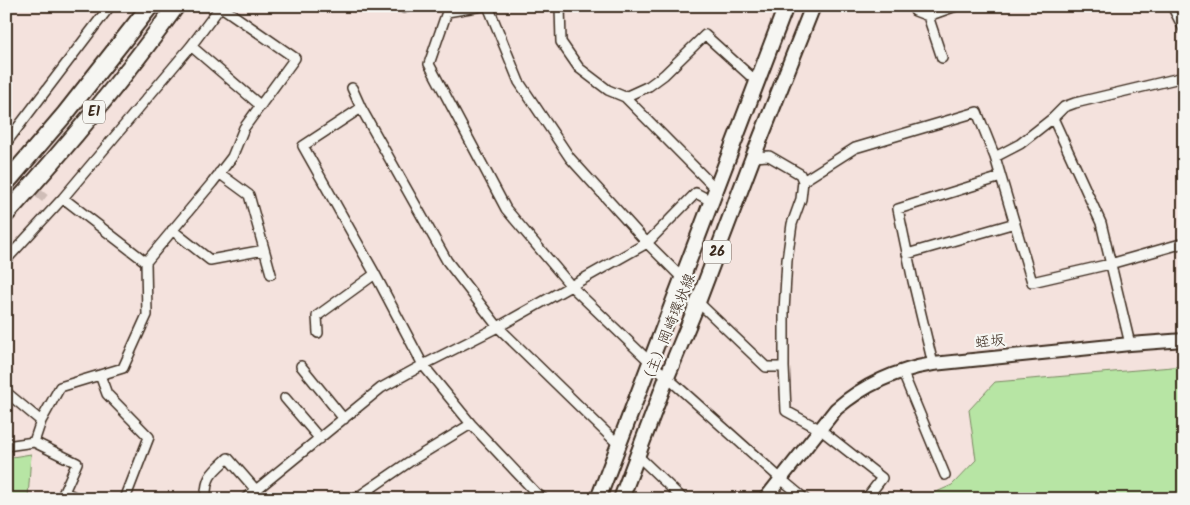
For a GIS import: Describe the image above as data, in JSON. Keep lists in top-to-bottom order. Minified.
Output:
{"streets":{"highway":["E1"],"main road":["26","（主）岡崎環状線"],"street":["蛭坂"]}}
